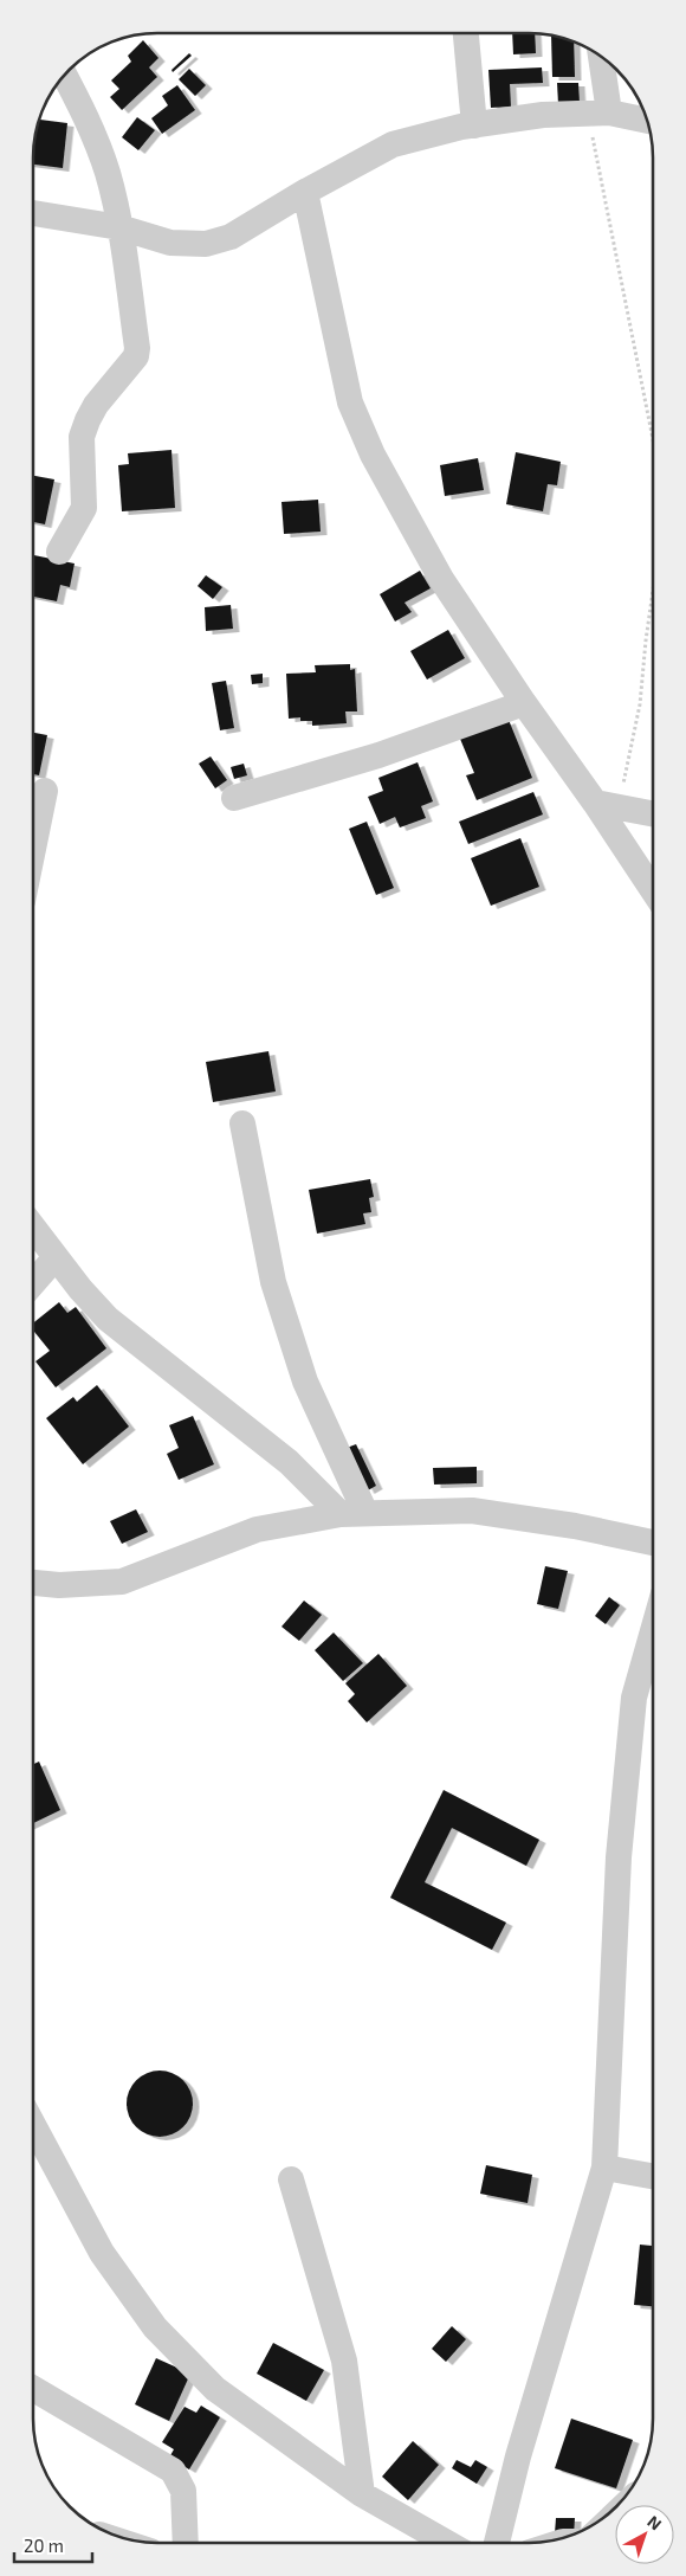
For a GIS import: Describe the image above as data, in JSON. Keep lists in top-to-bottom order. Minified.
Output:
{"scale_bar":"20 m","north":"top right"}
